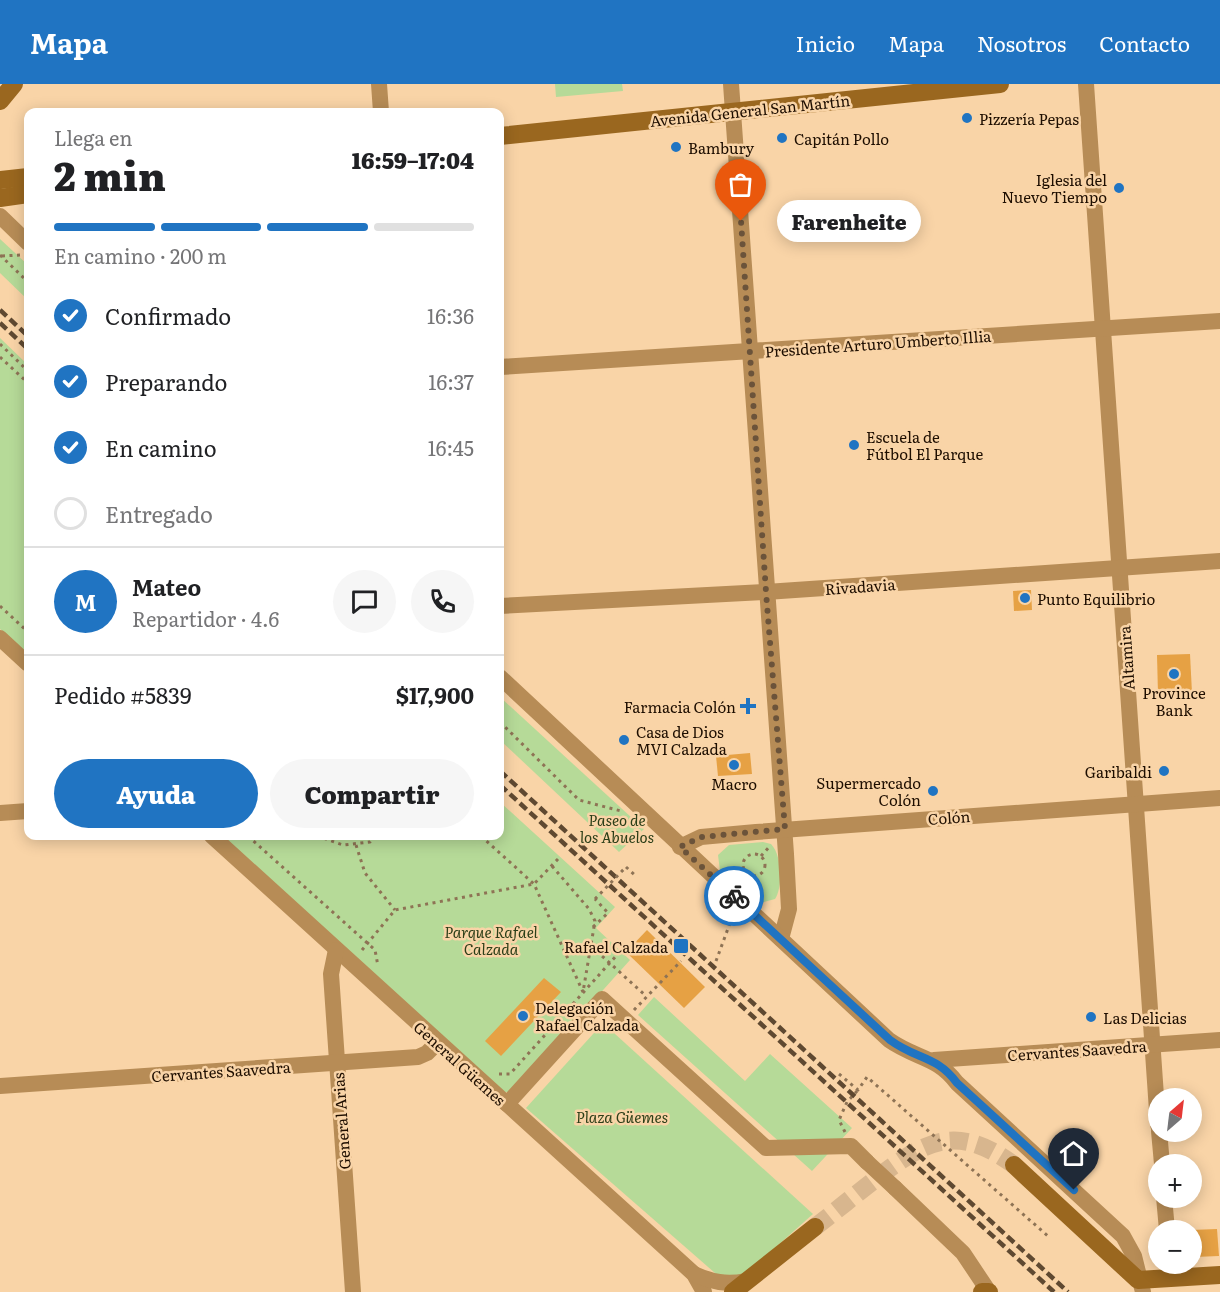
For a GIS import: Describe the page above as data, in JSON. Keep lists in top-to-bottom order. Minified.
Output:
{"streets":{"main road":["Avenida General San Martín"],"street":["Presidente Arturo Umberto Illia","Rivadavia","Altamira","Colón","Cervantes Saavedra","General Güemes","General Arias"]},"crossings":[["Presidente Arturo Umberto Illia","Altamira"],["Rivadavia","Altamira"],["Altamira","Colón"],["Altamira","Cervantes Saavedra"],["Cervantes Saavedra","General Güemes"],["Cervantes Saavedra","General Arias"],["General Güemes","General Arias"]],"parks":["Paseo de los Abuelos","Parque Rafael Calzada","Plaza Güemes"],"places":{"other":["Pizzería Pepas","Capitán Pollo","Bambury","Iglesia del Nuevo Tiempo","Farenheite","Escuela de Fútbol El Parque","Punto Equilibrio","Province Bank","Casa de Dios MVI Calzada","Macro","Garibaldi","Supermercado Colón","Delegación Rafael Calzada","Las Delicias"],"health":["Farmacia Colón"],"transit":["Rafael Calzada"]},"north":"top right","page":{"header":"Mapa","nav":["Inicio","Mapa","Nosotros","Contacto"],"heading":["2 min","Llega en","16:59–17:04"],"panel":["Mateo","Repartidor · 4.6","Pedido #5839","$17,900"],"bubble":"Farenheite","bar":"En camino · 200 m","list":[["Confirmado","16:36"],["Preparando","16:37"],["En camino","16:45"],"Entregado"],"round":"M","buttons":["Ayuda","Compartir"],"map_buttons":["+","−"]}}
